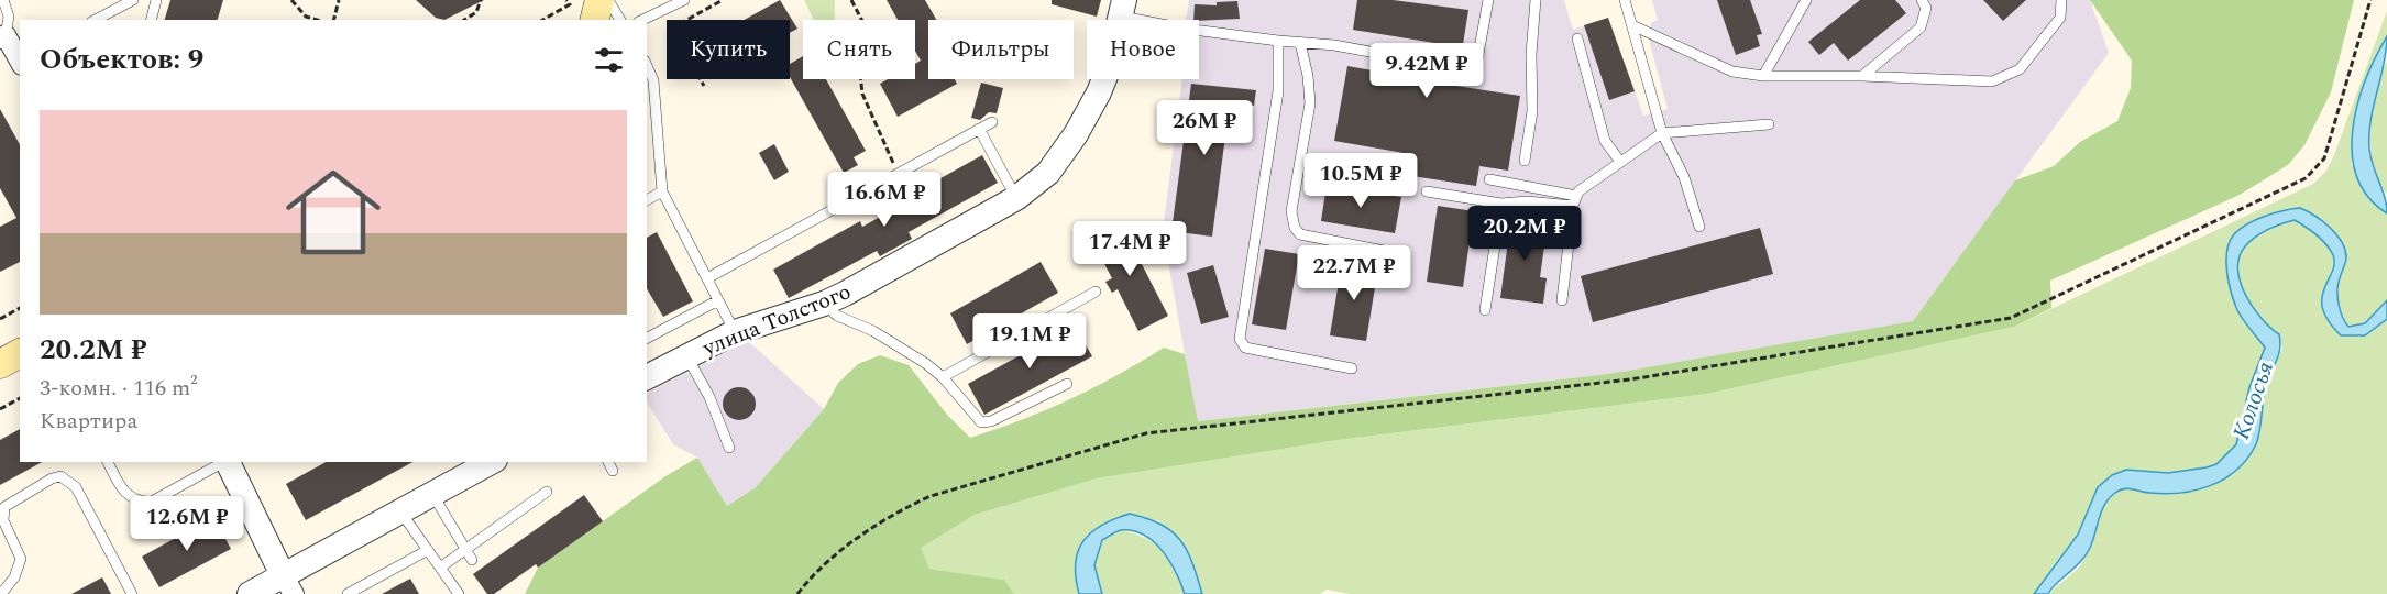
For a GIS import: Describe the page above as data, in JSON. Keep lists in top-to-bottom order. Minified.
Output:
{"streets":{"street":["улица Толстого"]},"water":["Колосья"],"page":{"chip":["Купить","Снять","Фильтры","Новое"],"heading":"Объектов: 9","price":["9.42M ₽","26M ₽","10.5M ₽","16.6M ₽","20.2M ₽","17.4M ₽","22.7M ₽","19.1M ₽","12.6M ₽"],"list":[{"name":"20.2M ₽","note":"3-комн. · 116 m² · Квартира"}]}}
